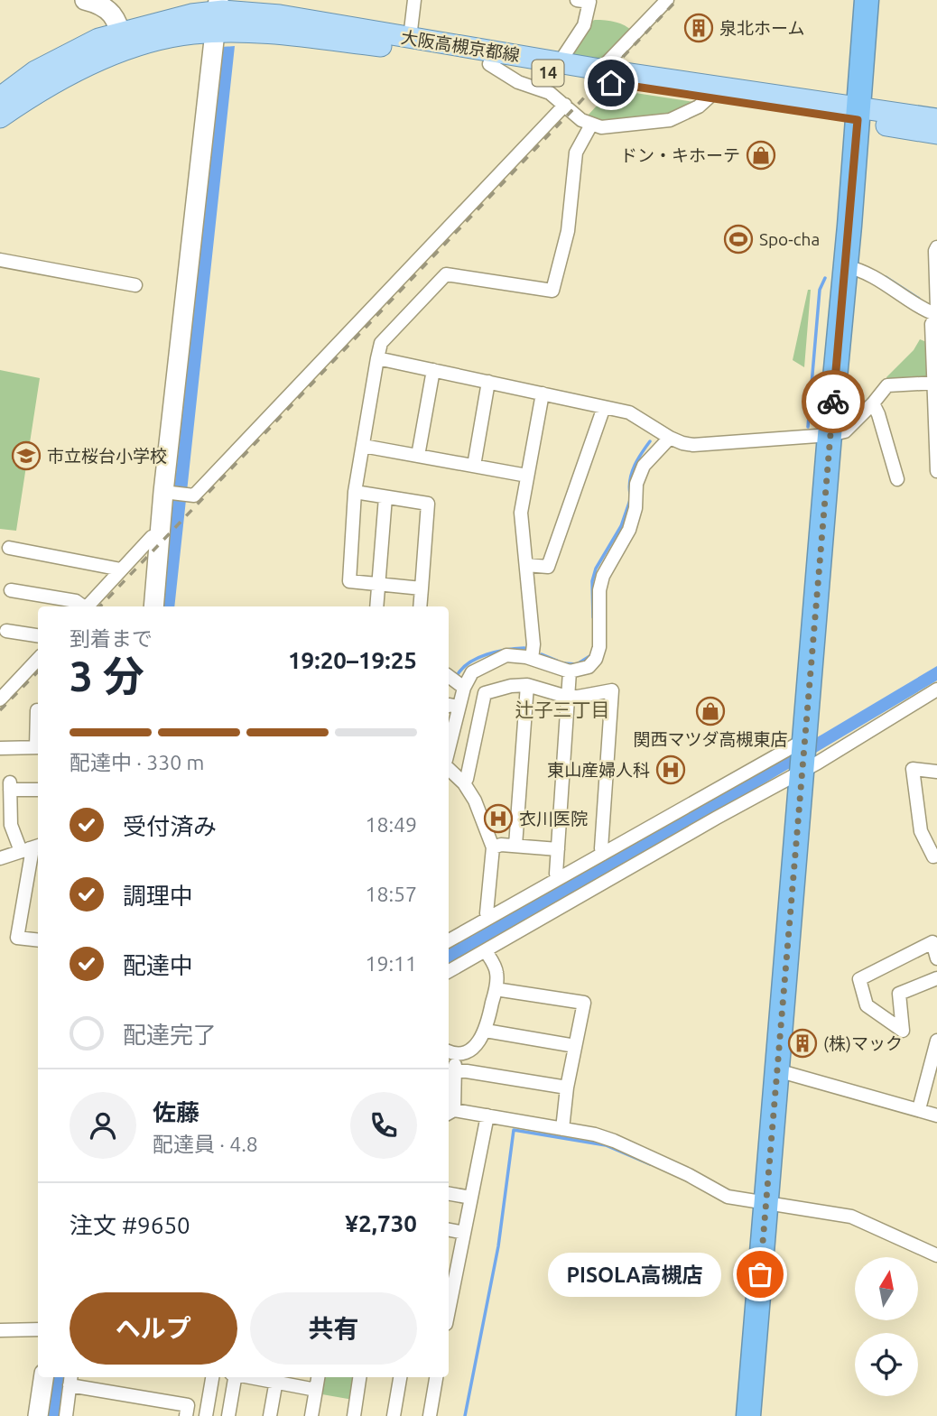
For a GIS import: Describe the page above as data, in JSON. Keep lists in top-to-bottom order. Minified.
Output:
{"streets":{"main road":["大阪高槻京都線","14"]},"districts":["辻子三丁目"],"places":{"building":["泉北ホーム","(株)マック"],"shop":["ドン・キホーテ","関西マツダ高槻東店"],"sports":["Spo-cha"],"school or university":["市立桜台小学校"],"hospital":["東山産婦人科","衣川医院"],"other":["PISOLA高槻店"]},"north":"top","page":{"heading":["3 分","到着まで","19:20–19:25"],"panel":["佐藤","配達員 · 4.8","注文 #9650","¥2,730"],"bar":"配達中 · 330 m","list":[["受付済み","18:49"],["調理中","18:57"],["配達中","19:11"],"配達完了"],"bubble":"PISOLA高槻店","buttons":["ヘルプ","共有"]}}
